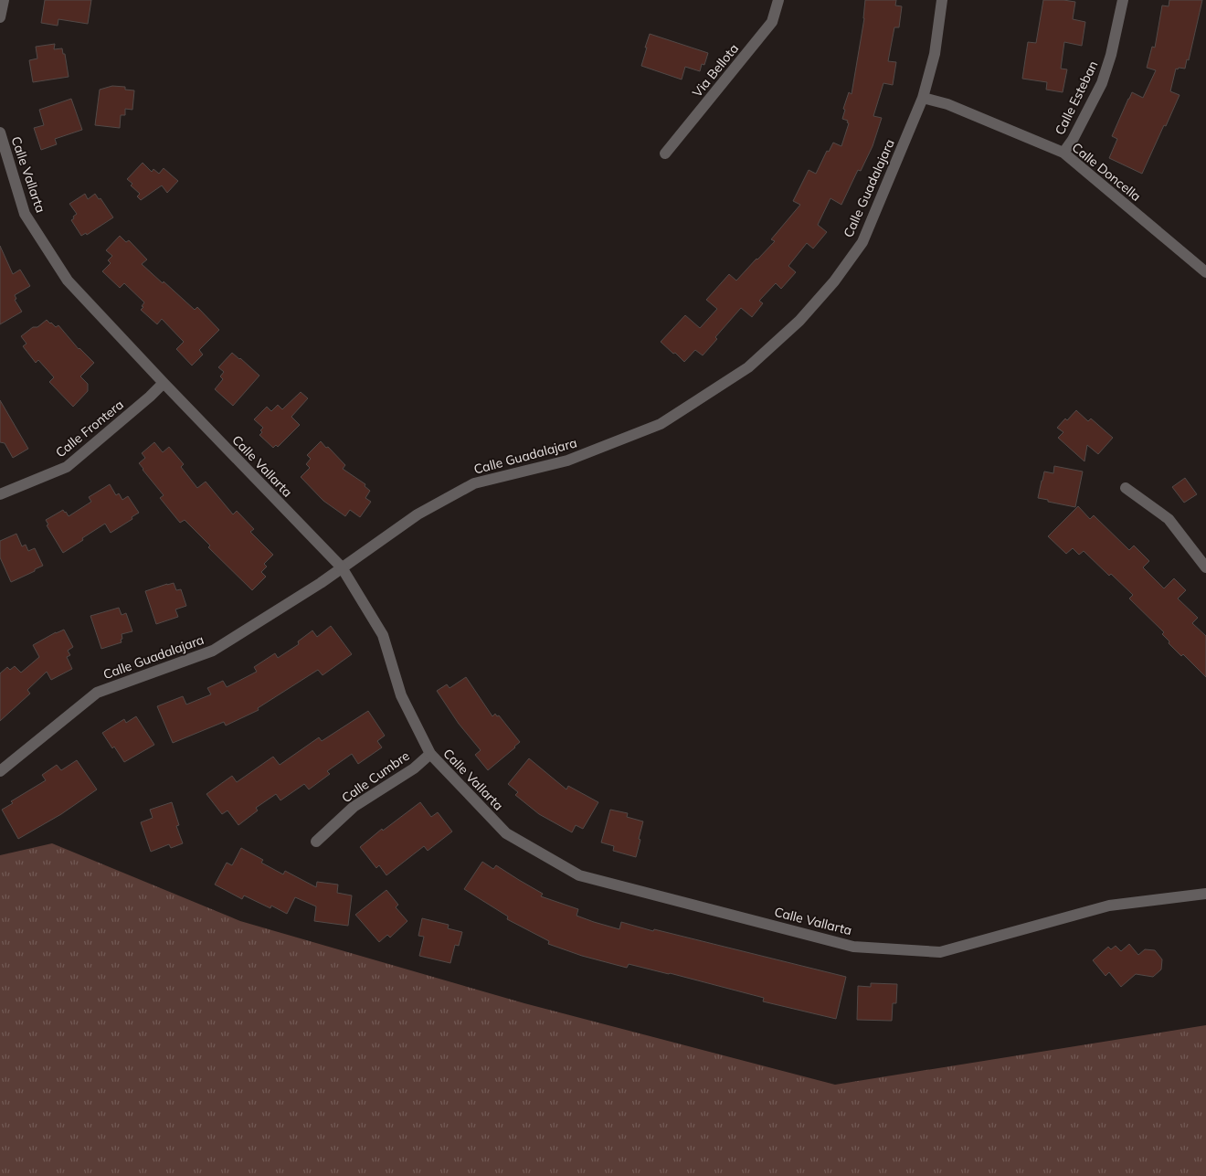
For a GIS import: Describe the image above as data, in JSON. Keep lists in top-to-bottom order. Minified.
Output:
{"streets":{"street":["Via Bellota","Calle Esteban","Calle Doncella","Calle Vallarta","Calle Guadalajara","Calle Frontera","Calle Cumbre"]},"crossings":[["Calle Esteban","Calle Doncella"],["Calle Doncella","Calle Guadalajara"],["Calle Vallarta","Calle Guadalajara"],["Calle Vallarta","Calle Frontera"],["Calle Vallarta","Calle Cumbre"]]}
